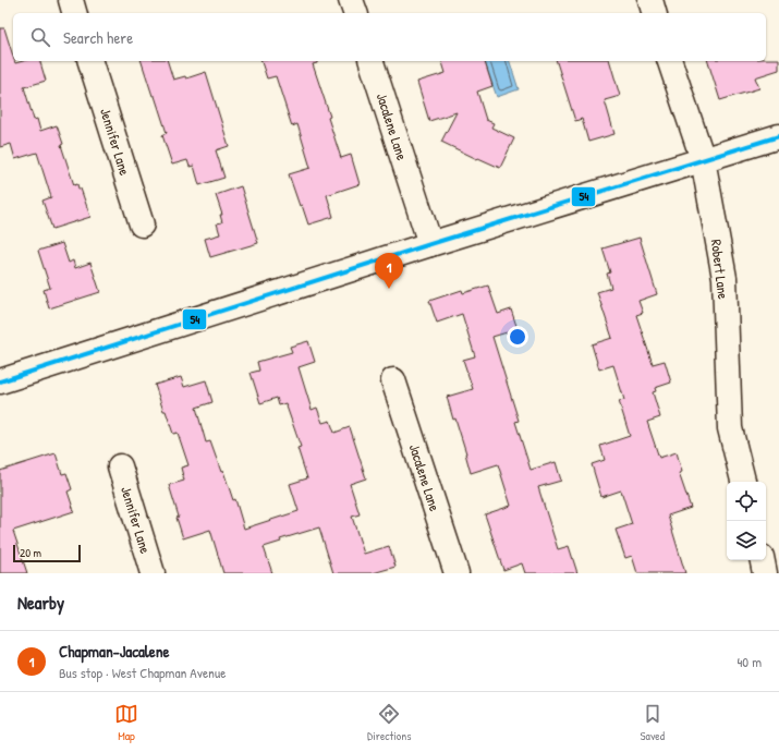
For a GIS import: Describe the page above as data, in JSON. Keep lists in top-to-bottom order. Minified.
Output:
{"streets":{"street":["Jacalene Lane","Jennifer Lane","Robert Lane"]},"lines":["transit line 54"],"scale_bar":"20 m","page":{"search":"Search here","pins":"1","scale":"20 m","heading":"Nearby","list":[{"mark":"1","name":"Chapman-Jacalene","note":"Bus stop · West Chapman Avenue","value":"40 m"}],"nav":["Map","Directions","Saved"]}}
